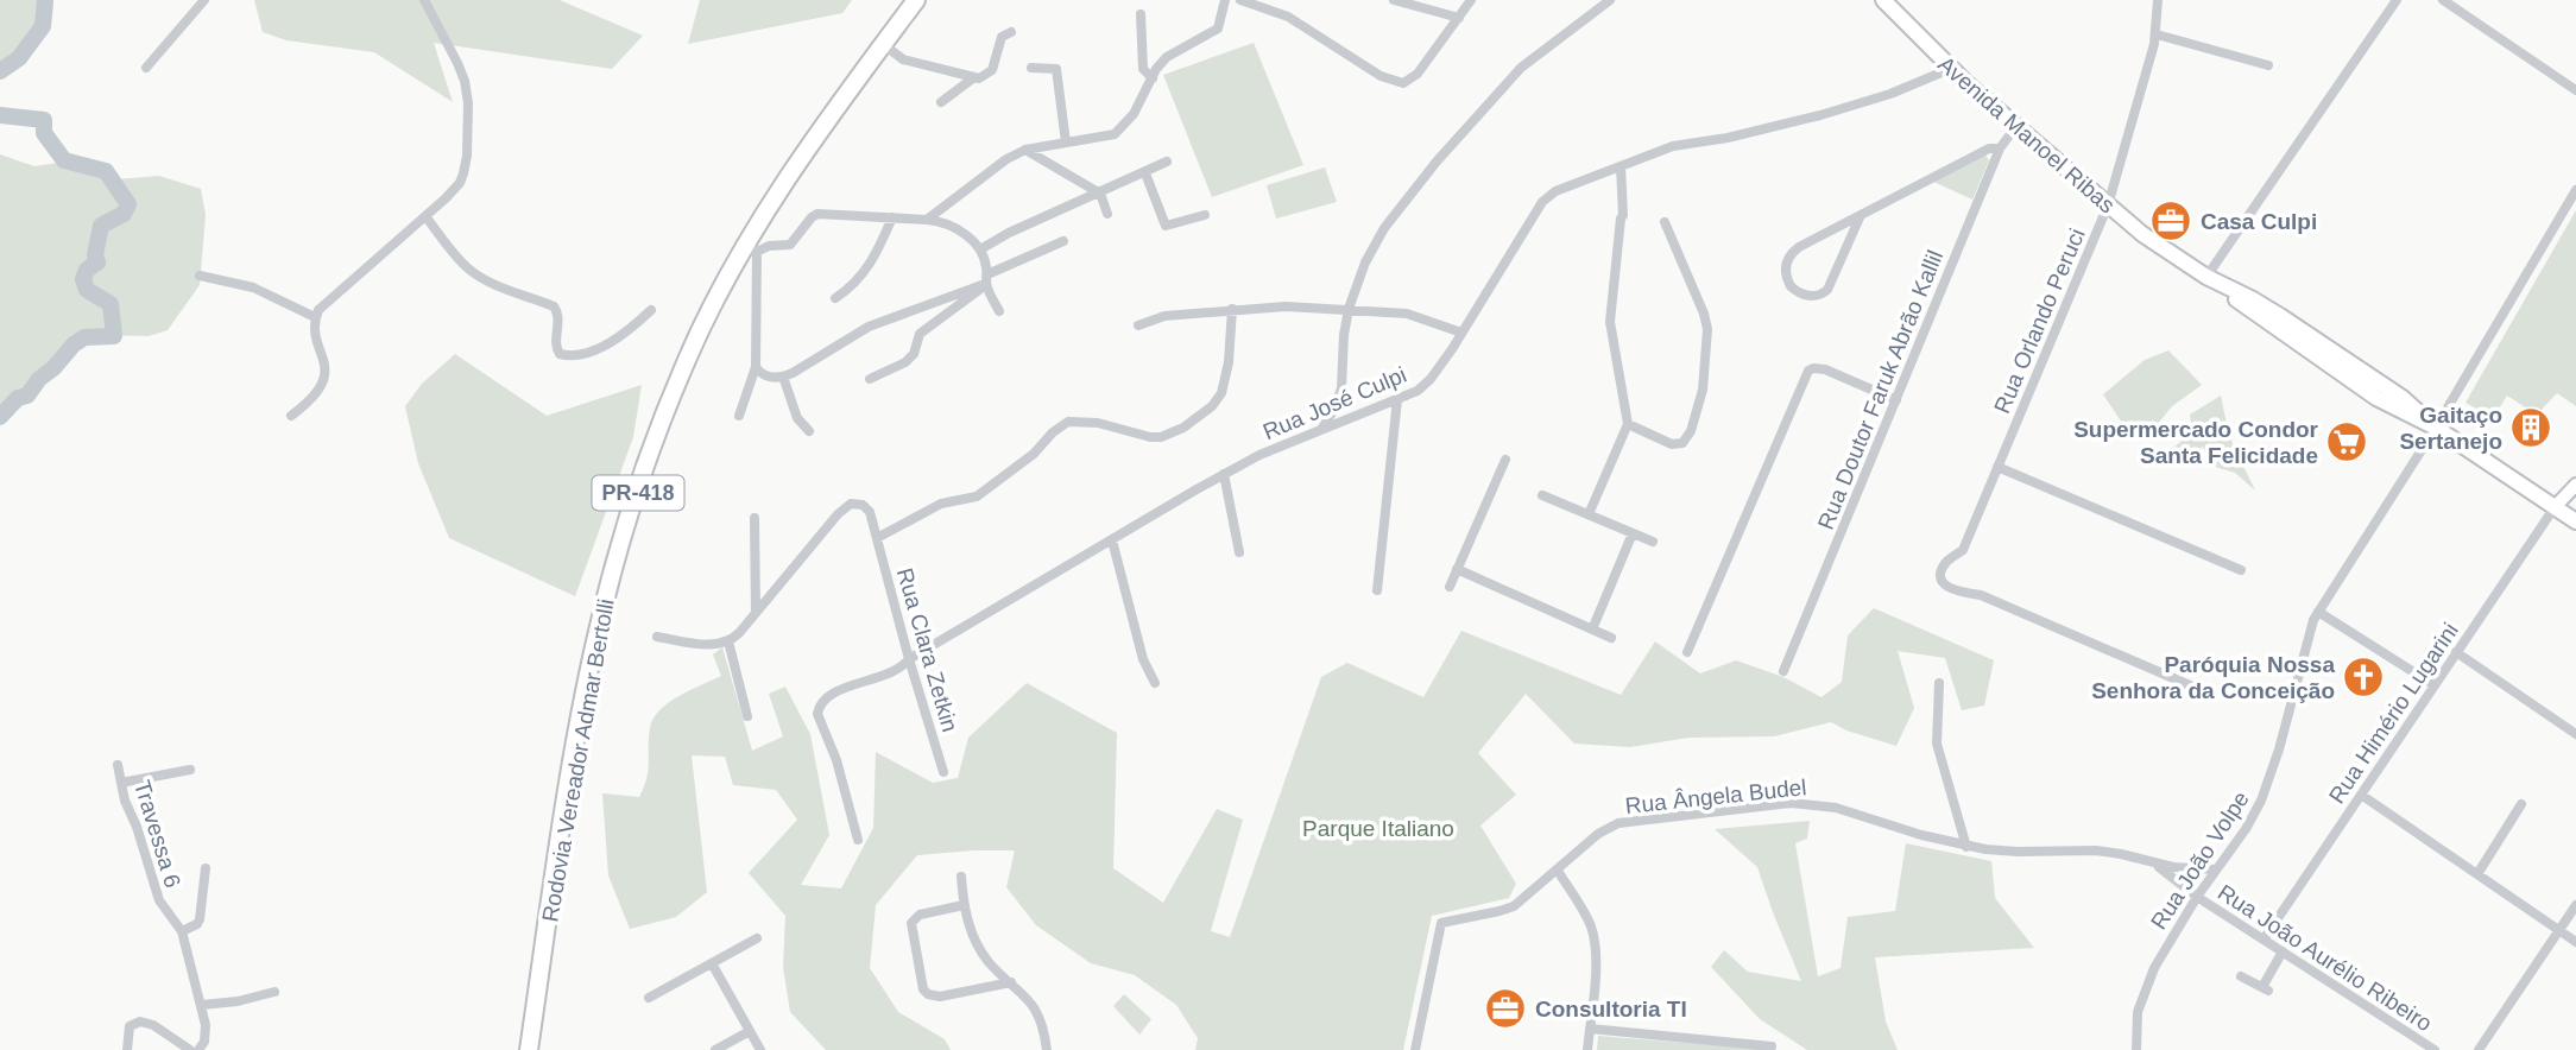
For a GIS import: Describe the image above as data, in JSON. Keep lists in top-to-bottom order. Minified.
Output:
{"streets":{"highway":["PR-418","Rodovia Vereador Admar Bertolli"],"main road":["Avenida Manoel Ribas"],"street":["Rua Orlando Peruci","Rua Doutor Faruk Abrão Kallil","Rua José Culpi","Rua Clara Zetkin","Rua Himério Lugarini","Rua Ângela Budel","Travessa 6","Rua João Volpe","Rua João Aurélio Ribeiro"]},"crossings":[["Avenida Manoel Ribas","Rua Orlando Peruci"],["Avenida Manoel Ribas","Rua Doutor Faruk Abrão Kallil"],["Avenida Manoel Ribas","Rua José Culpi"],["Avenida Manoel Ribas","Rua Himério Lugarini"],["Avenida Manoel Ribas","Rua João Volpe"],["Rua José Culpi","Rua Clara Zetkin"],["Rua Himério Lugarini","Rua João Aurélio Ribeiro"],["Rua Ângela Budel","Rua João Volpe"],["Rua Ângela Budel","Rua João Aurélio Ribeiro"],["Rua João Volpe","Rua João Aurélio Ribeiro"]],"parks":["Parque Italiano"],"places":{"office":["Casa Culpi","Consultoria TI"],"building":["Gaitaço Sertanejo"],"supermarket":["Supermercado Condor Santa Felicidade"],"church":["Paróquia Nossa Senhora da Conceição"]}}
